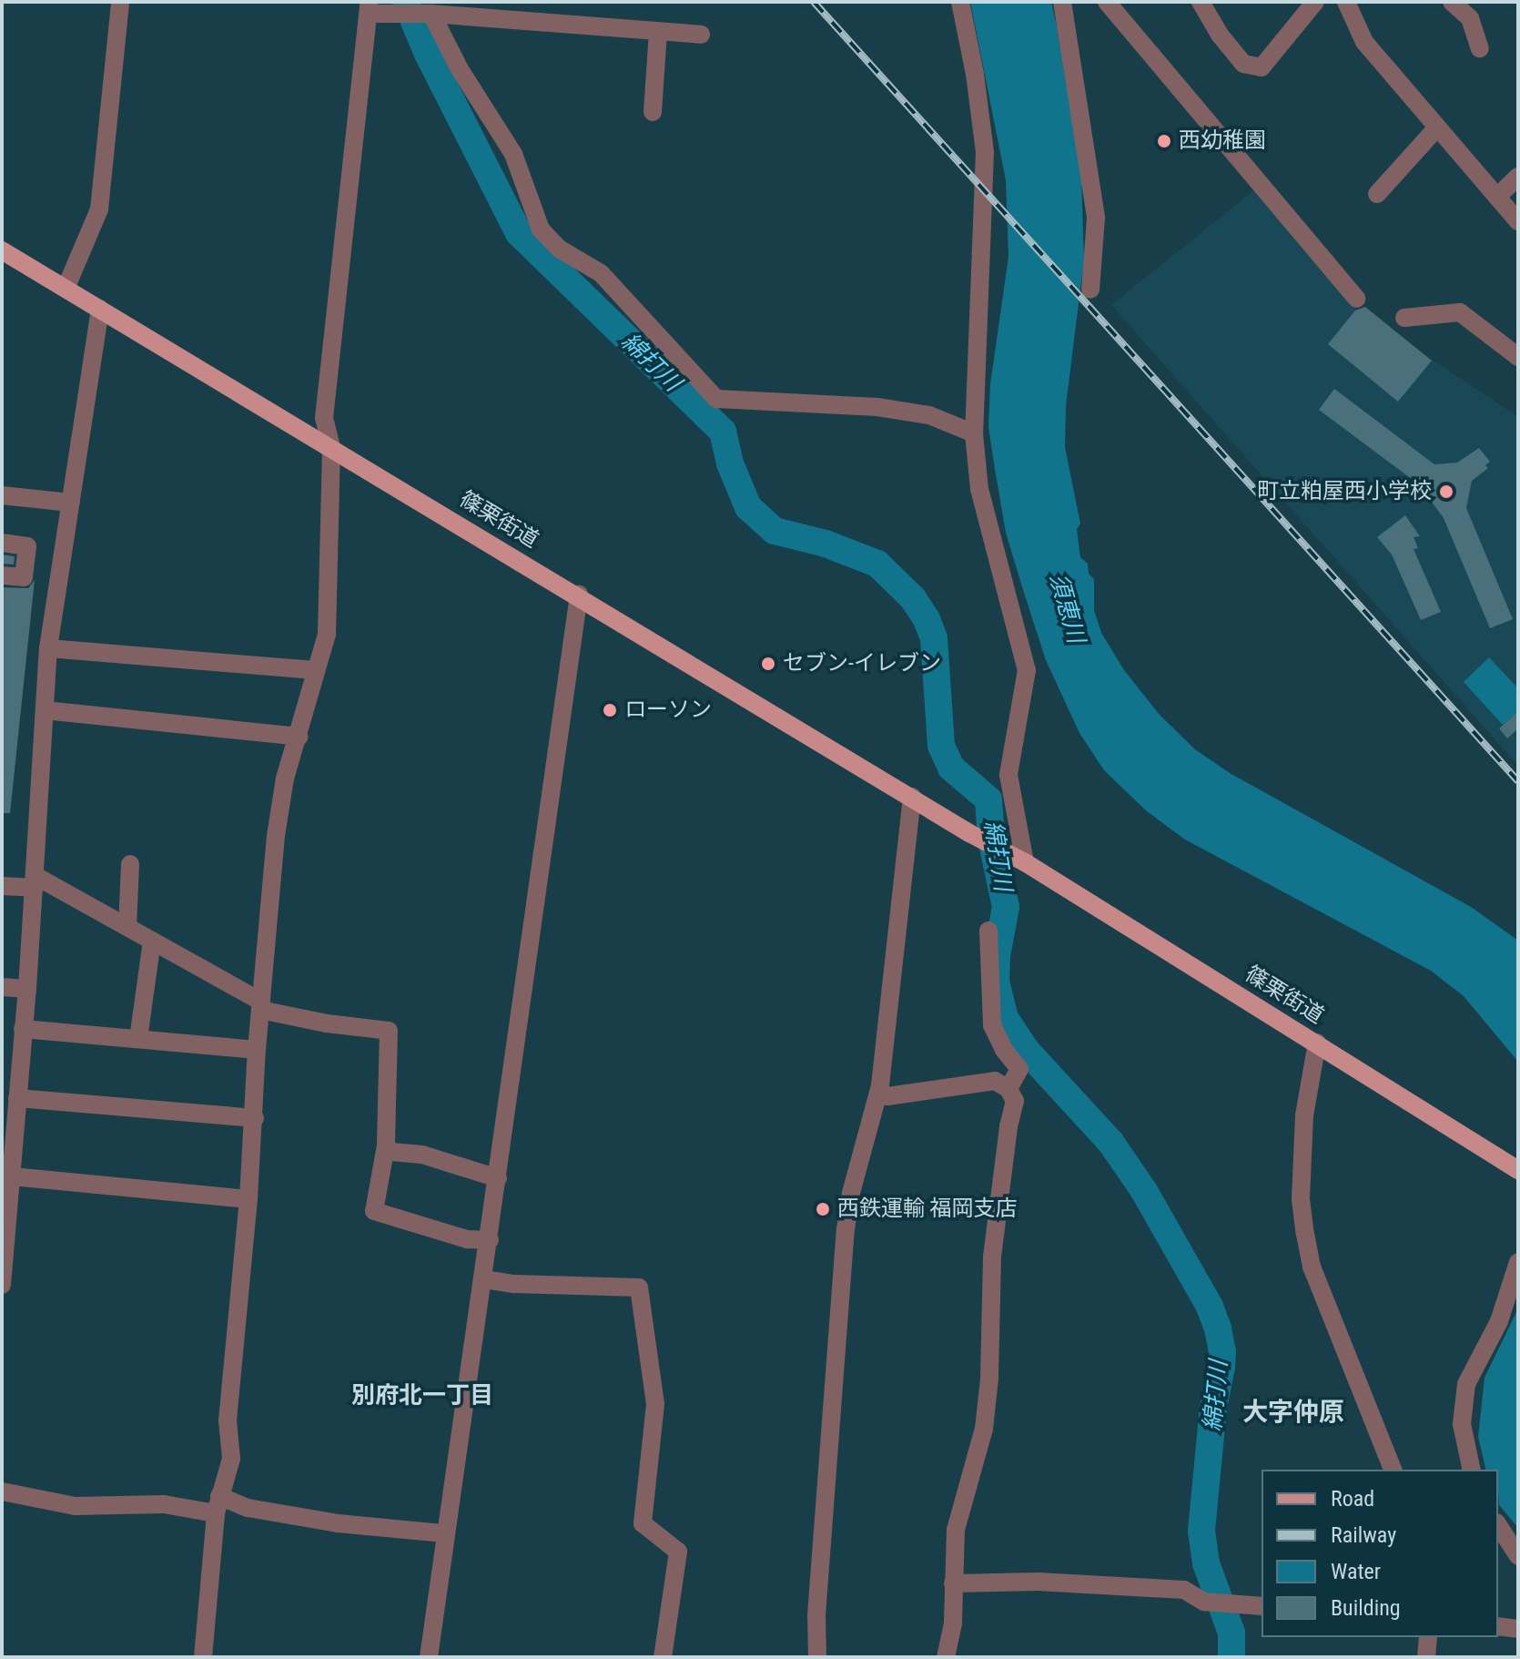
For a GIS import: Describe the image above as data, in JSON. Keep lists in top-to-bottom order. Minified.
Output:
{"streets":{"main road":["篠栗街道"]},"districts":["別府北一丁目","大字仲原"],"water":["綿打川","須恵川"],"places":["西幼稚園","町立粕屋西小学校","セブン-イレブン","ローソン","西鉄運輸 福岡支店"],"legend":["Road","Railway","Water","Building"]}
